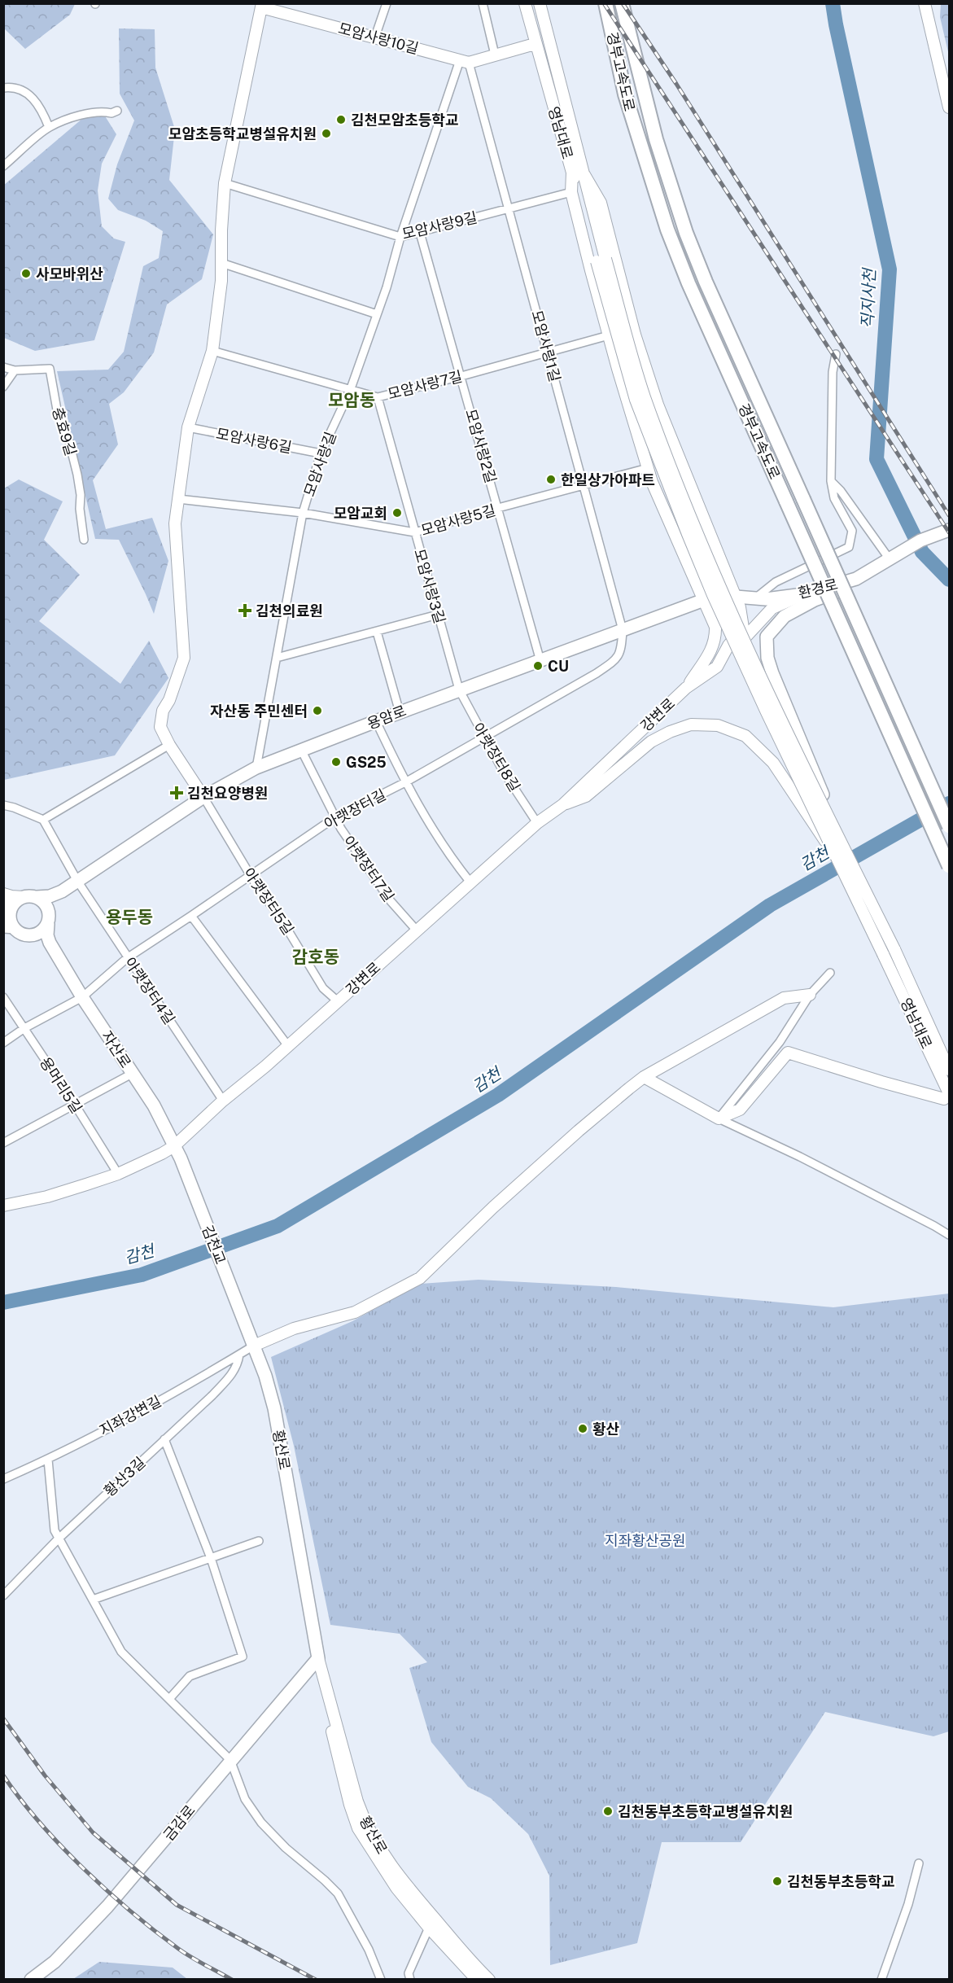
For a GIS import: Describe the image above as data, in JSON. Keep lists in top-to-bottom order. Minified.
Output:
{"streets":{"highway":["경부고속도로"],"main road":["환경로","용암로","자산로","김천교","황산로","금감로"],"street":["모암사랑10길","영남대로","모암사랑9길","모암사랑1길","모암사랑7길","충효9길","모암사랑6길","모암사랑2길","모암사랑길","모암사랑5길","모암사랑3길","강변로","아랫장터8길","아랫장터길","아랫장터7길","아랫장터5길","아랫장터4길","용머리5길","지좌강변길","황산3길"]},"crossings":[["모암사랑10길","모암사랑1길"],["모암사랑10길","모암사랑길"],["영남대로","강변로"],["모암사랑9길","모암사랑1길"],["모암사랑9길","모암사랑2길"],["모암사랑9길","모암사랑길"],["모암사랑9길","강변로"],["모암사랑1길","모암사랑7길"],["모암사랑1길","모암사랑길"],["모암사랑1길","모암사랑5길"],["모암사랑1길","용암로"],["모암사랑1길","아랫장터길"],["모암사랑7길","모암사랑2길"],["모암사랑7길","모암사랑길"],["모암사랑7길","모암사랑3길"],["모암사랑7길","강변로"],["모암사랑6길","모암사랑길"],["모암사랑2길","모암사랑5길"],["모암사랑2길","용암로"],["모암사랑길","모암사랑5길"],["모암사랑길","용암로"],["모암사랑5길","모암사랑3길"],["모암사랑5길","강변로"],["모암사랑3길","용암로"],["모암사랑3길","아랫장터8길"],["환경로","강변로"],["환경로","용암로"],["강변로","용암로"],["강변로","아랫장터8길"],["강변로","아랫장터7길"],["강변로","아랫장터5길"],["강변로","아랫장터4길"],["강변로","자산로"],["강변로","용머리5길"],["용암로","아랫장터8길"],["용암로","아랫장터길"],["용암로","아랫장터7길"],["용암로","아랫장터5길"],["용암로","아랫장터4길"],["아랫장터8길","아랫장터길"],["아랫장터길","아랫장터7길"],["아랫장터길","아랫장터5길"],["아랫장터길","아랫장터4길"],["아랫장터길","자산로"],["아랫장터길","용머리5길"],["자산로","김천교"],["김천교","황산로"],["지좌강변길","황산로"],["지좌강변길","황산3길"],["황산로","금감로"]],"districts":["모암동","용두동","감호동"],"water":["직지사천","감천"],"parks":["지좌황산공원"],"places":{"other":["김천모암초등학교","모암초등학교병설유치원","사모바위산","한일상가아파트","모암교회","CU","자산동 주민센터","GS25","황산","김천동부초등학교병설유치원","김천동부초등학교"],"health":["김천의료원","김천요양병원"]}}
